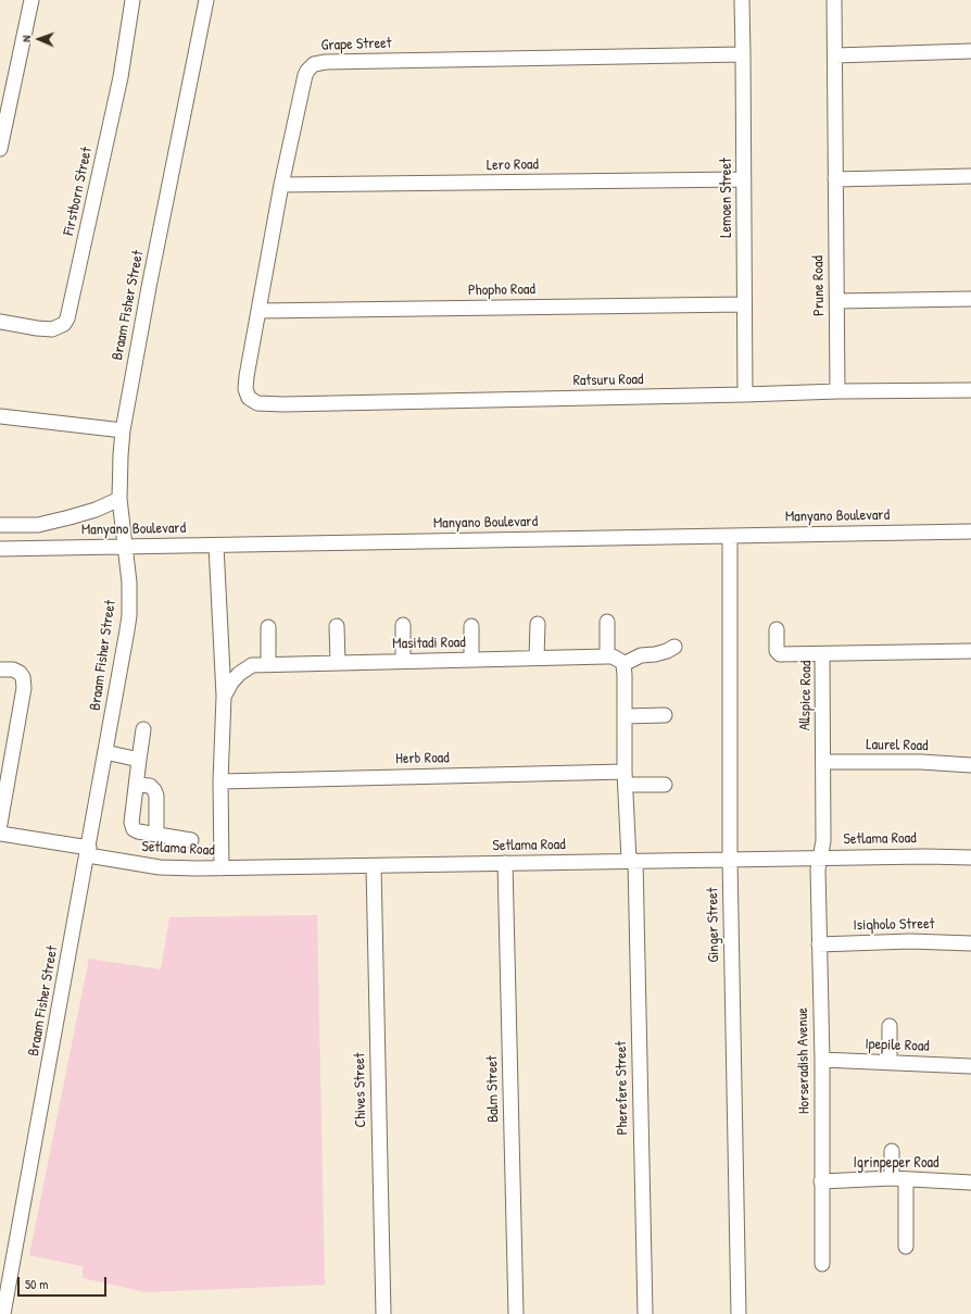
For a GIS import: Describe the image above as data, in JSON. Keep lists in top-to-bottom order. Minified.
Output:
{"streets":{"street":["Grape Street","Lero Road","Firstborn Street","Lemoen Street","Prune Road","Phopho Road","Braam Fisher Street","Ratsuru Road","Manyano Boulevard","Masitadi Road","Allspice Road","Laurel Road","Herb Road","Setlama Road","Ginger Street","Isiqholo Street","Ipepile Road","Horseradish Avenue","Pherefere Street","Balm Street","Chives Street","Igrinpeper Road"]},"crossings":[["Grape Street","Lero Road"],["Grape Street","Lemoen Street"],["Grape Street","Phopho Road"],["Grape Street","Ratsuru Road"],["Lero Road","Lemoen Street"],["Lemoen Street","Phopho Road"],["Lemoen Street","Ratsuru Road"],["Prune Road","Ratsuru Road"],["Braam Fisher Street","Manyano Boulevard"],["Braam Fisher Street","Setlama Road"],["Manyano Boulevard","Ginger Street"],["Masitadi Road","Herb Road"],["Masitadi Road","Setlama Road"],["Allspice Road","Laurel Road"],["Allspice Road","Setlama Road"],["Allspice Road","Horseradish Avenue"],["Setlama Road","Ginger Street"],["Setlama Road","Horseradish Avenue"],["Setlama Road","Pherefere Street"],["Setlama Road","Balm Street"],["Setlama Road","Chives Street"],["Isiqholo Street","Horseradish Avenue"],["Ipepile Road","Horseradish Avenue"],["Horseradish Avenue","Igrinpeper Road"]],"scale_bar":"50 m","north":"left"}
